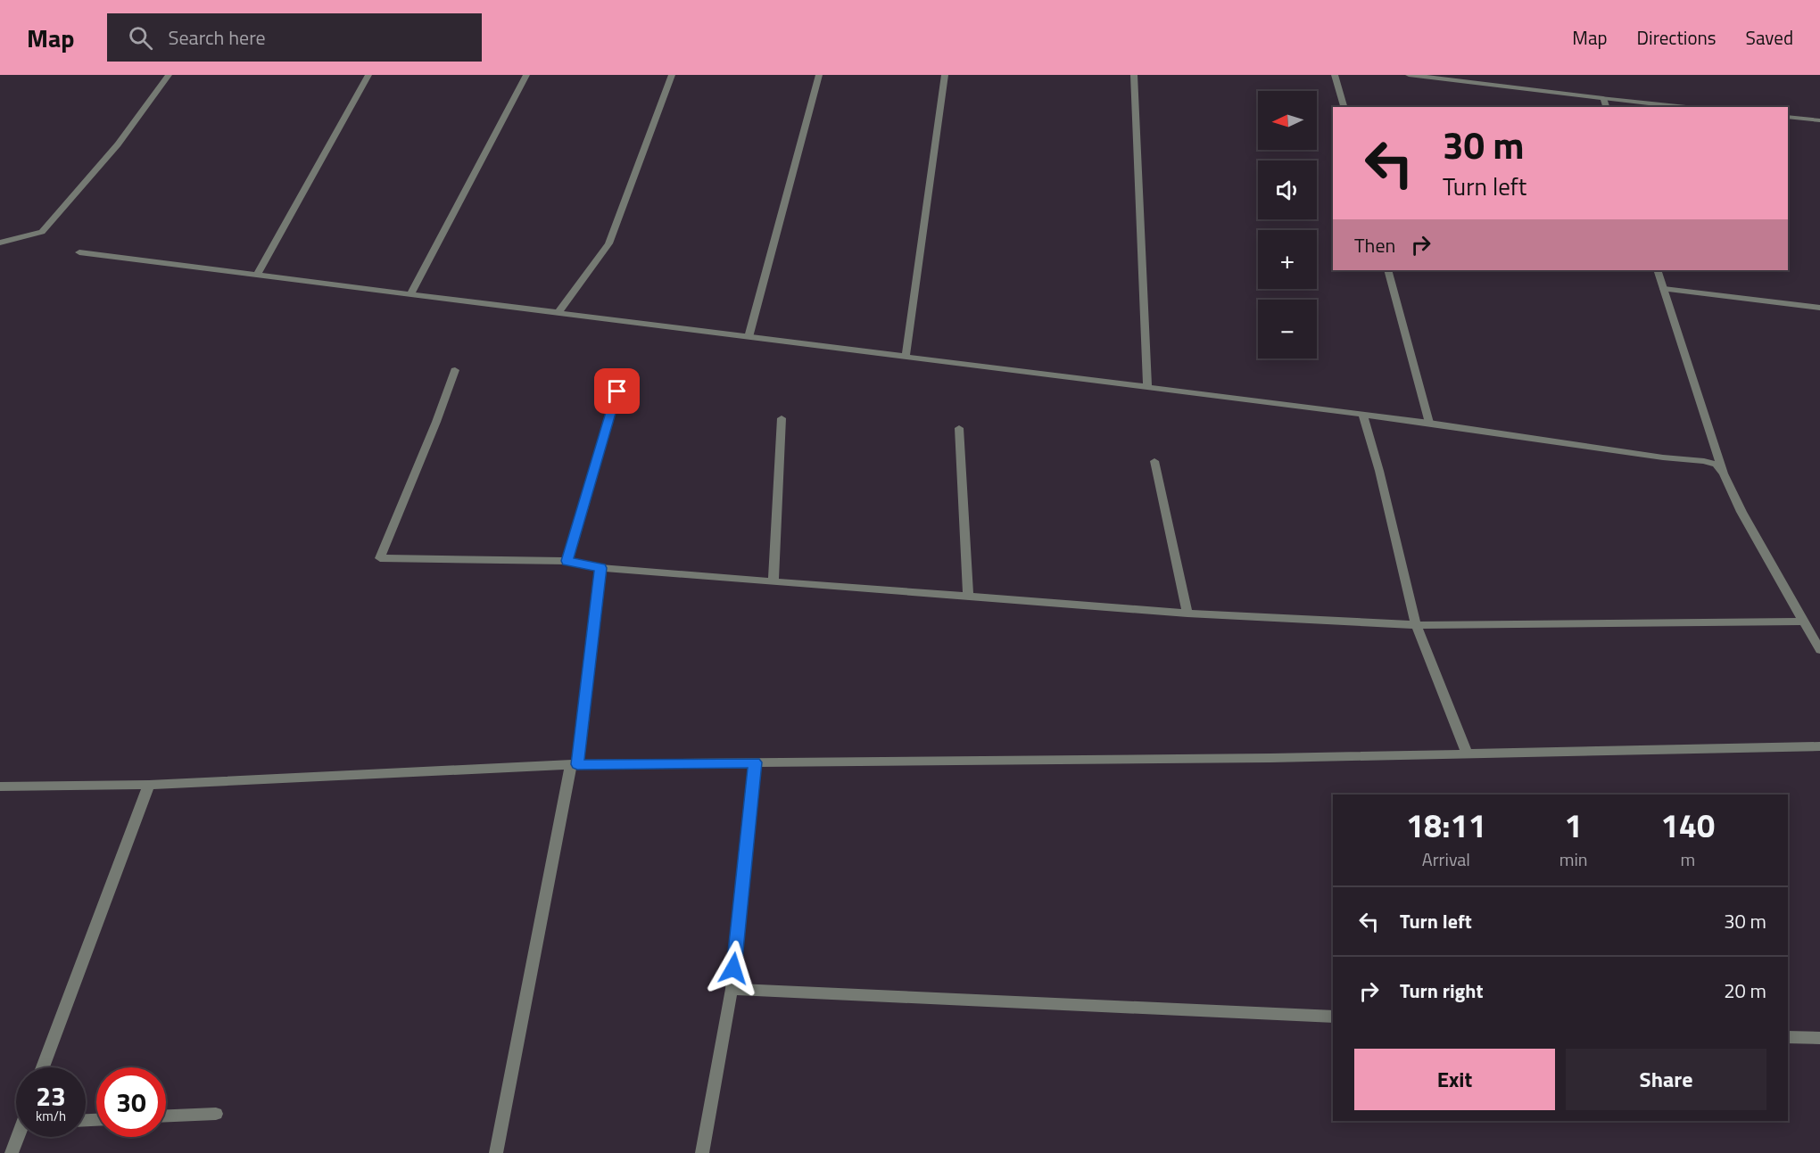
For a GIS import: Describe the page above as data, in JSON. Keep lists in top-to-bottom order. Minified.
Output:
{"north":"left","page":{"header":"Map","search":"Search here","nav":["Map","Directions","Saved"],"map_buttons":["+","−"],"turn":["30 m","Turn left"],"then":"Then","eta":["18:11","Arrival","1","min","140","m"],"list":[{"name":"Turn left","value":"30 m"},{"name":"Turn right","value":"20 m"}],"buttons":["Exit","Share"],"speed":"23 km/h","limit":"30"}}
